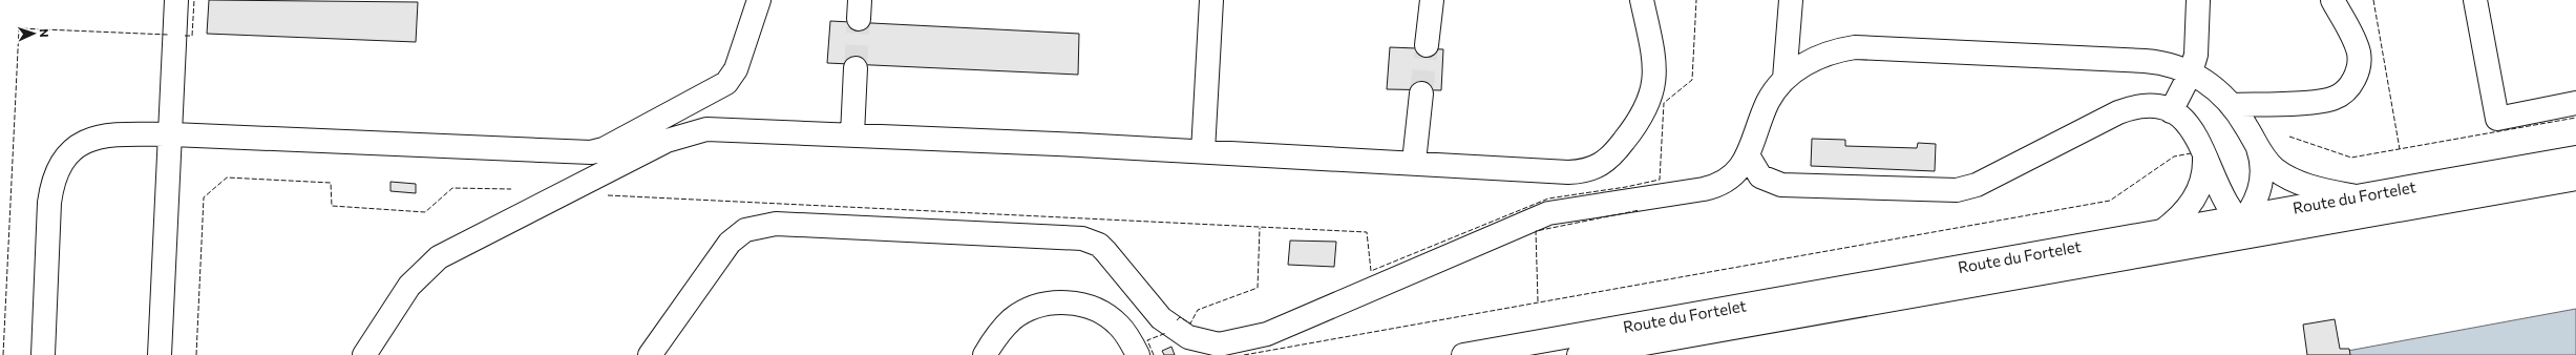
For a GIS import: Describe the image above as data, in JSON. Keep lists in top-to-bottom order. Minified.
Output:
{"streets":{"main road":["Route du Fortelet"]},"north":"right"}
